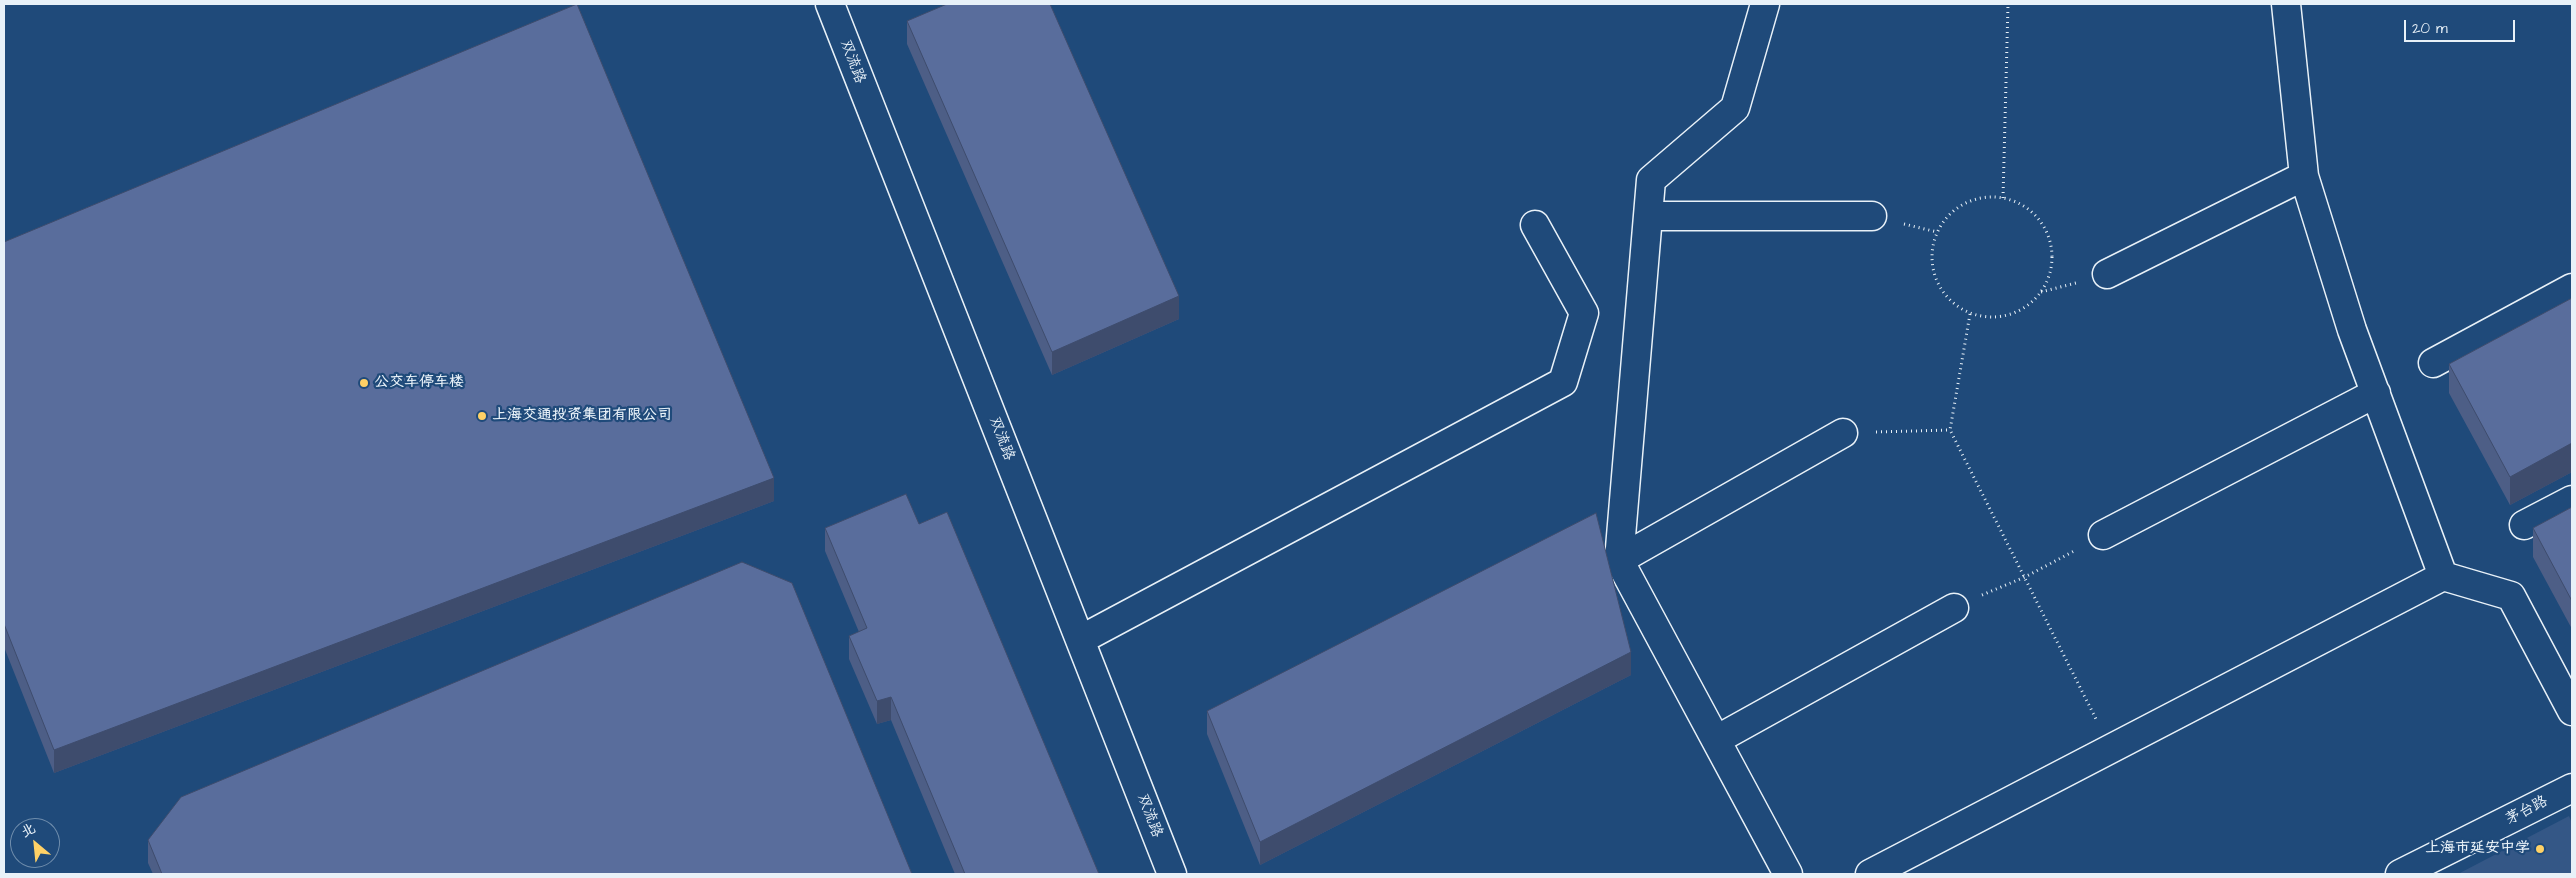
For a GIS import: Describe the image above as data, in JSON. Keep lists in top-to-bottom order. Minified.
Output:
{"streets":{"street":["双流路","茅台路"]},"places":["公交车停车楼","上海交通投资集团有限公司","上海市延安中学"],"scale_bar":"20 m","north":"top left"}
